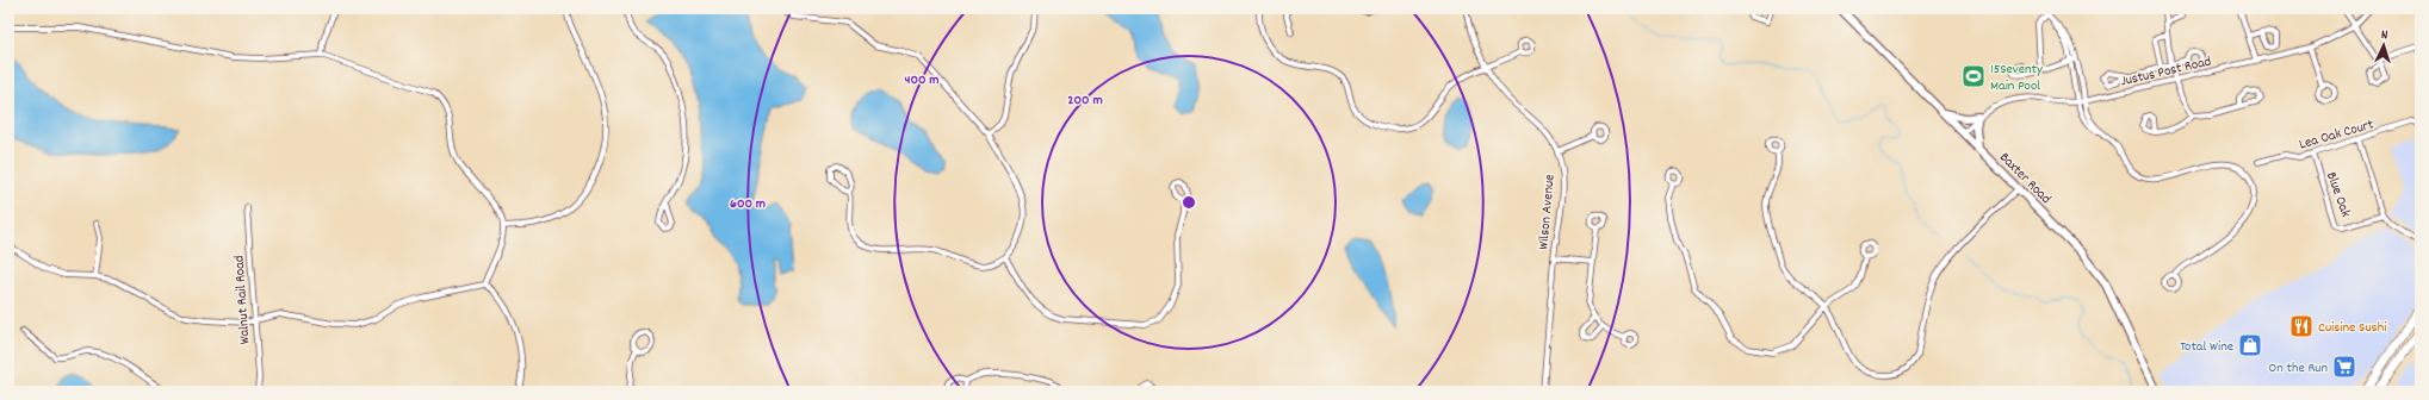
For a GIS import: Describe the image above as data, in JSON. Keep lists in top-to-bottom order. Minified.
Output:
{"streets":{"main road":["Baxter Road"],"street":["Justus Post Road","Lea Oak Court","Blue Oak","Wilson Avenue","Walnut Rail Road"]},"crossings":[["Justus Post Road","Baxter Road"],["Lea Oak Court","Blue Oak"]],"places":{"sports":["15Seventy Main Pool"],"restaurant":["Cuisine Sushi"],"shop":["Total Wine"],"supermarket":["On the Run"]},"north":"top","rings":["400 m","200 m","600 m"]}
